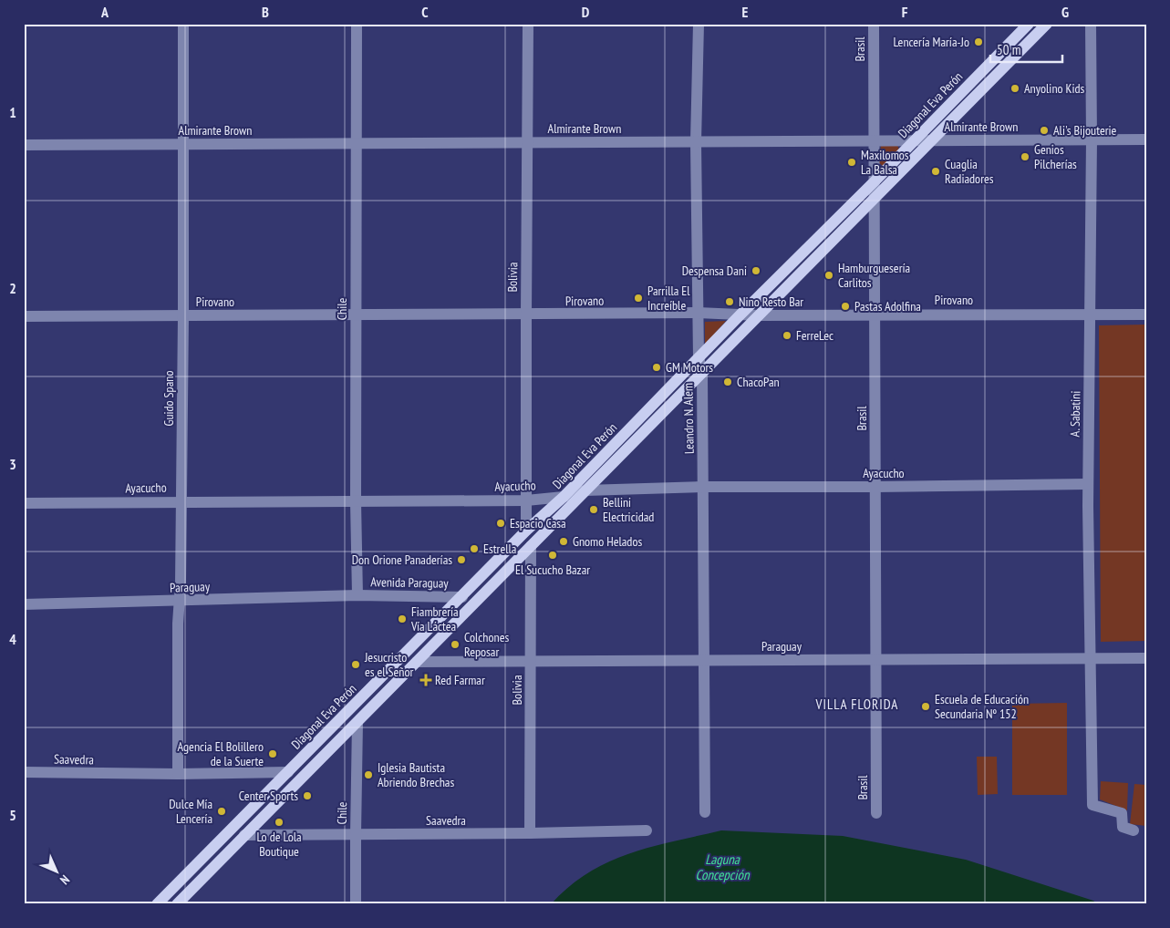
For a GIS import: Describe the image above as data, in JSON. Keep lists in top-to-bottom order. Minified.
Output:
{"streets":{"main road":["Diagonal Eva Perón"],"street":["Brasil","Almirante Brown","Bolivia","Pirovano","Chile","Guido Spano","A. Sabatini","Leandro N. Alem","Ayacucho","Avenida Paraguay","Paraguay","Saavedra"]},"crossings":[["Brasil","Diagonal Eva Perón"],["Brasil","Almirante Brown"],["Brasil","Pirovano"],["Brasil","Ayacucho"],["Brasil","Paraguay"],["Diagonal Eva Perón","Almirante Brown"],["Diagonal Eva Perón","Bolivia"],["Diagonal Eva Perón","Pirovano"],["Diagonal Eva Perón","Chile"],["Diagonal Eva Perón","Leandro N. Alem"],["Diagonal Eva Perón","Ayacucho"],["Diagonal Eva Perón","Avenida Paraguay"],["Diagonal Eva Perón","Paraguay"],["Diagonal Eva Perón","Saavedra"],["Almirante Brown","Bolivia"],["Almirante Brown","Chile"],["Almirante Brown","Guido Spano"],["Almirante Brown","A. Sabatini"],["Almirante Brown","Leandro N. Alem"],["Bolivia","Pirovano"],["Bolivia","Ayacucho"],["Bolivia","Paraguay"],["Bolivia","Saavedra"],["Pirovano","Chile"],["Pirovano","Guido Spano"],["Pirovano","A. Sabatini"],["Pirovano","Leandro N. Alem"],["Chile","Ayacucho"],["Chile","Avenida Paraguay"],["Chile","Paraguay"],["Chile","Saavedra"],["Guido Spano","Ayacucho"],["Guido Spano","Paraguay"],["Guido Spano","Saavedra"],["A. Sabatini","Ayacucho"],["A. Sabatini","Paraguay"],["Leandro N. Alem","Ayacucho"],["Leandro N. Alem","Paraguay"],["Avenida Paraguay","Paraguay"]],"districts":["VILLA FLORIDA"],"water":["Laguna Concepción"],"places":{"other":["Lencería María-Jo","Anyolino Kids","Ali's Bijouterie","Genios Pilcherías","Maxilomos La Balsa","Cuaglia Radiadores","Despensa Dani","Hamburguesería Carlitos","Parrilla El Increíble","Nino Resto Bar","Pastas Adolfina","FerreLec","GM Motors","ChacoPan","Bellini Electricidad","Espacio Casa","Gnomo Helados","Estrella","El Sucucho Bazar","Don Orione Panaderías","Fiambrería Vía Láctea","Colchones Reposar","Jesucristo es el Señor","Escuela de Educación Secundaria Nº 152","Agencia El Bolillero de la Suerte","Iglesia Bautista Abriendo Brechas","Center Sports","Dulce Mía Lencería","Lo de Lola Boutique"],"health":["Red Farmar"]},"scale_bar":"50 m","north":"bottom right","grid":{"columns":["A","B","C","D","E","F","G"],"rows":["1","2","3","4","5"]}}
